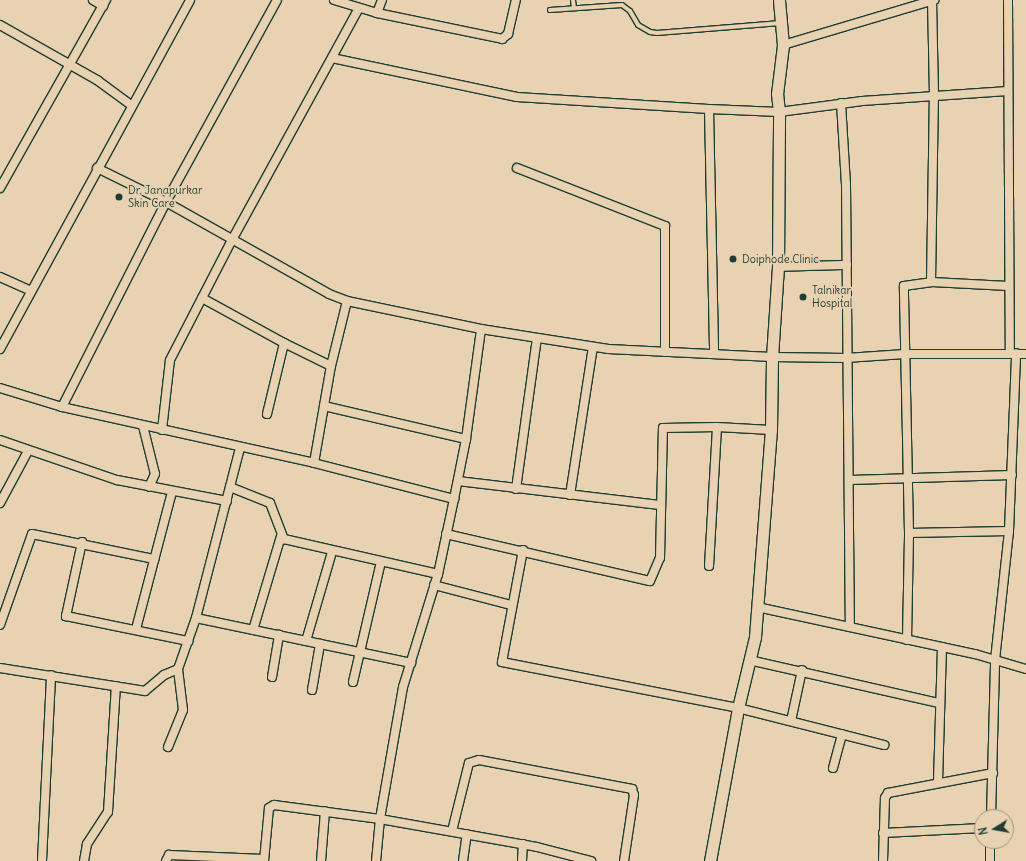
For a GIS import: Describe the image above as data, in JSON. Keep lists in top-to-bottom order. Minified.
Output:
{"places":["Dr. Janapurkar Skin Care","Doiphode Clinic","Talnikar Hospital"],"north":"left"}
